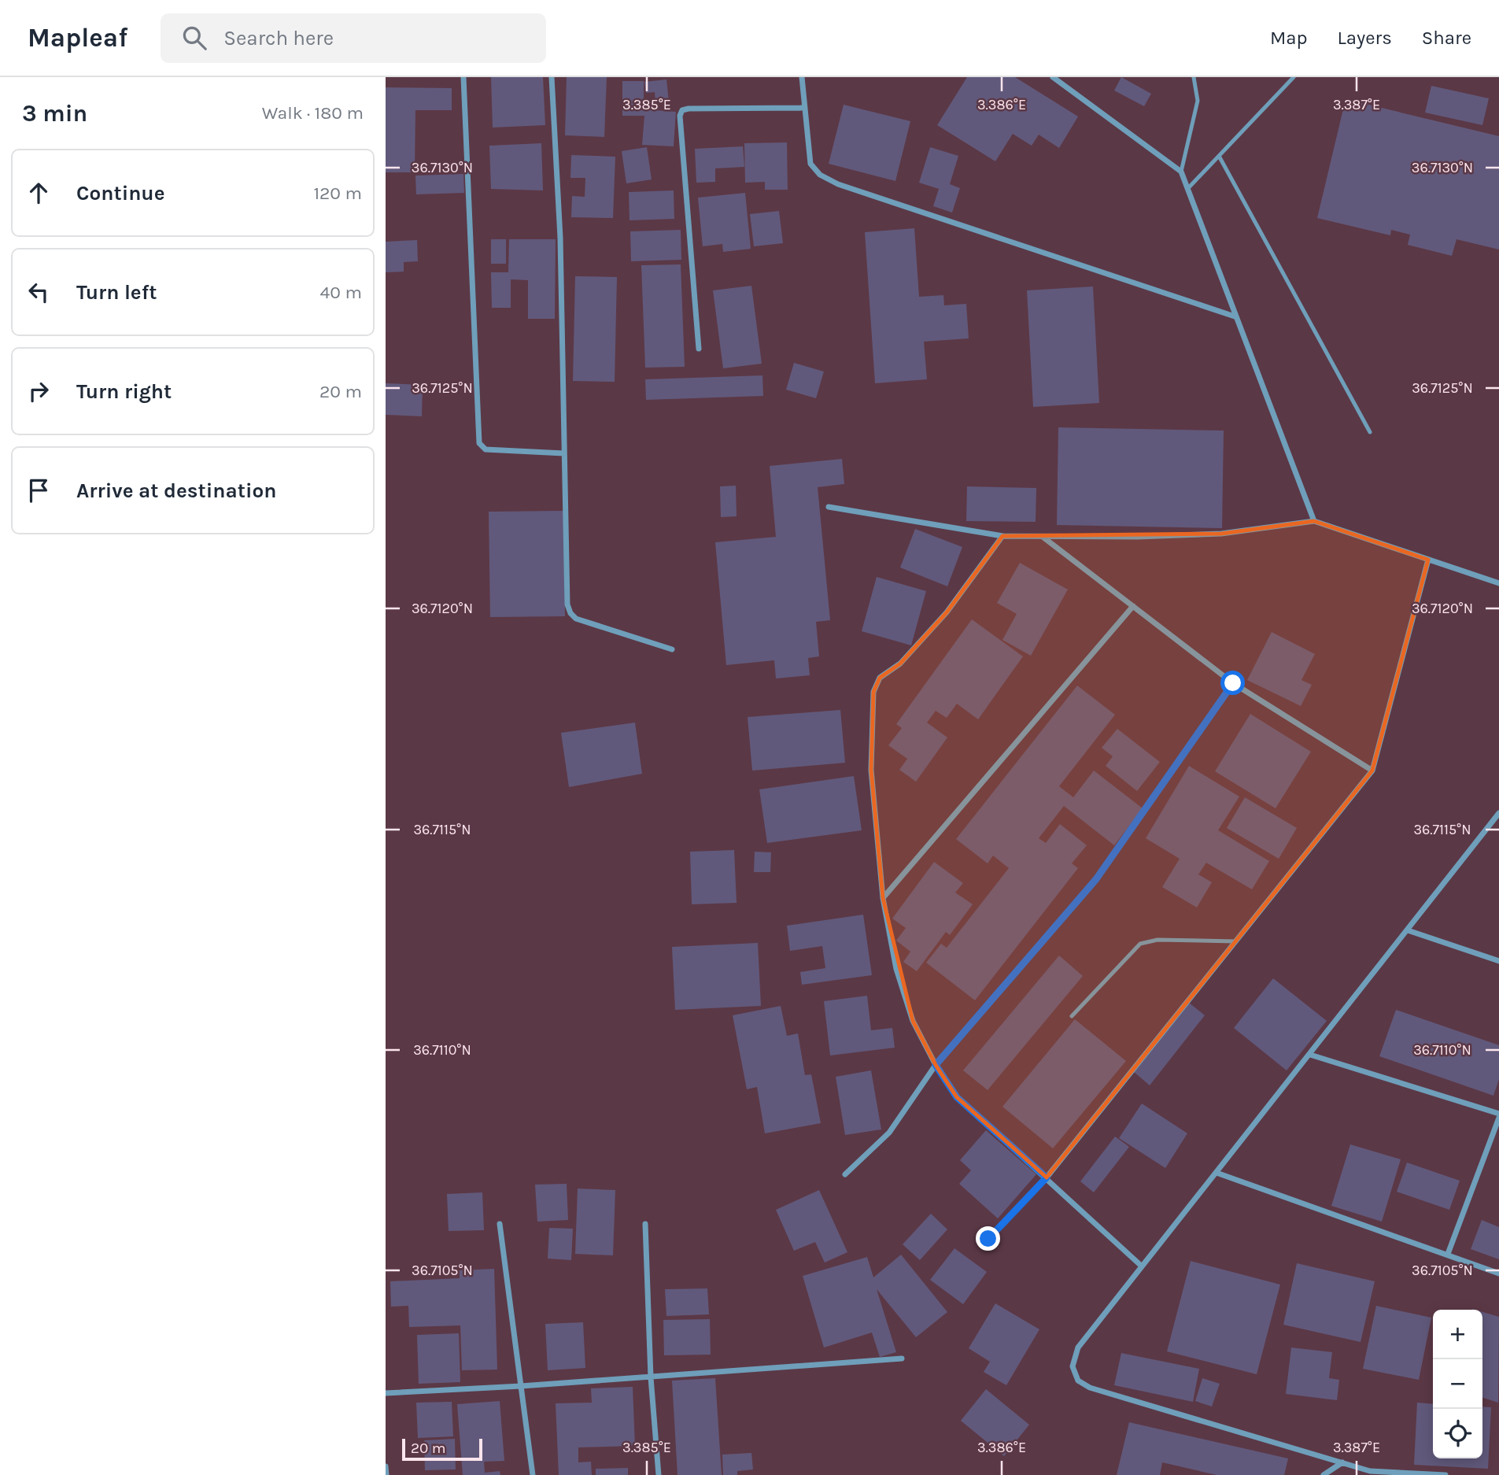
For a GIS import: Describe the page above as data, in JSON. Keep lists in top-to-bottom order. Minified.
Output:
{"scale_bar":"20 m","page":{"header":"Mapleaf","search":"Search here","nav":["Map","Layers","Share"],"heading":["3 min","Walk · 180 m"],"list":[["Continue","120 m"],["Turn left","40 m"],["Turn right","20 m"],"Arrive at destination"],"map_buttons":["+","−"],"scale":"20 m"},"coordinates":["3.385°E","3.386°E","3.387°E","36.7130°N","36.7125°N","36.7120°N","36.7115°N","36.7110°N","36.7105°N"]}
